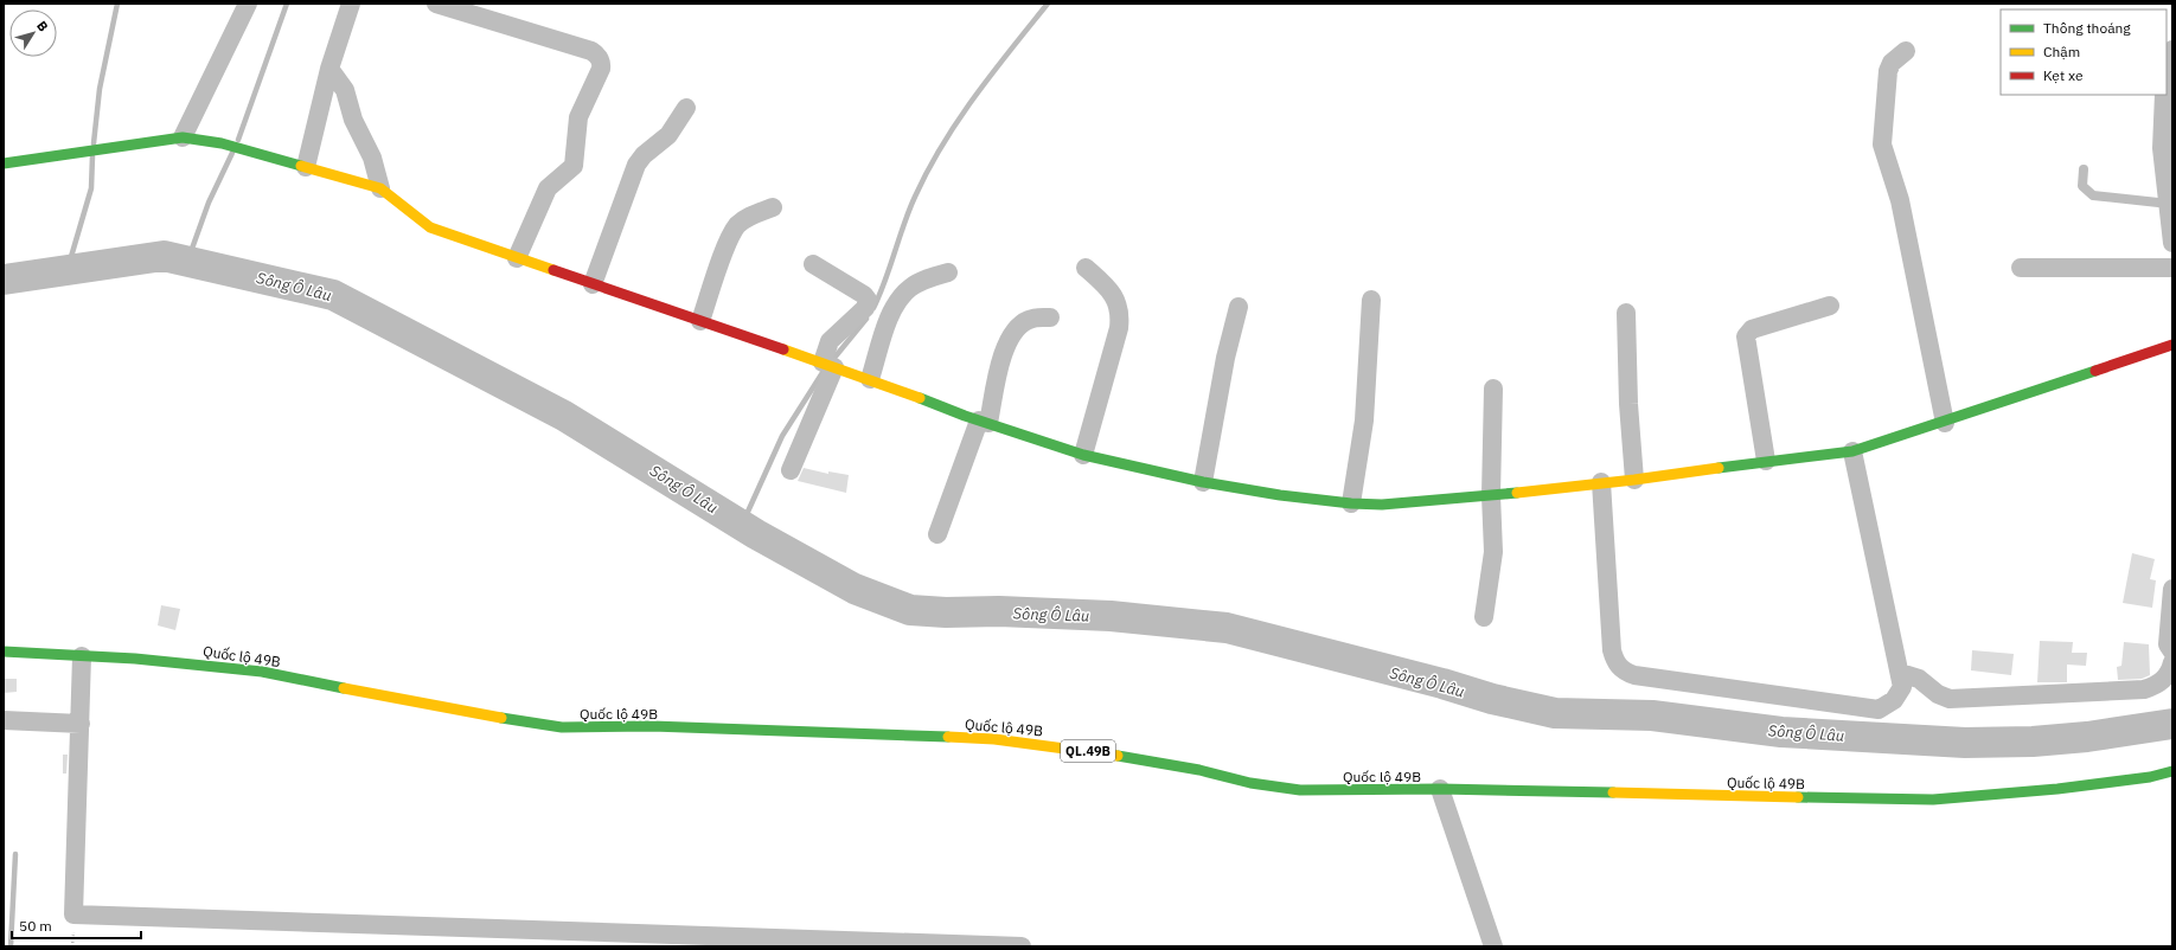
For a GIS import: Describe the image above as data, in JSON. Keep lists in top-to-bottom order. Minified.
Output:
{"streets":{"street":["Quốc lộ 49B","QL.49B"]},"water":["Sông Ô Lâu"],"legend":["Thông thoáng","Chậm","Kẹt xe"],"scale_bar":"50 m","north":"top right"}
